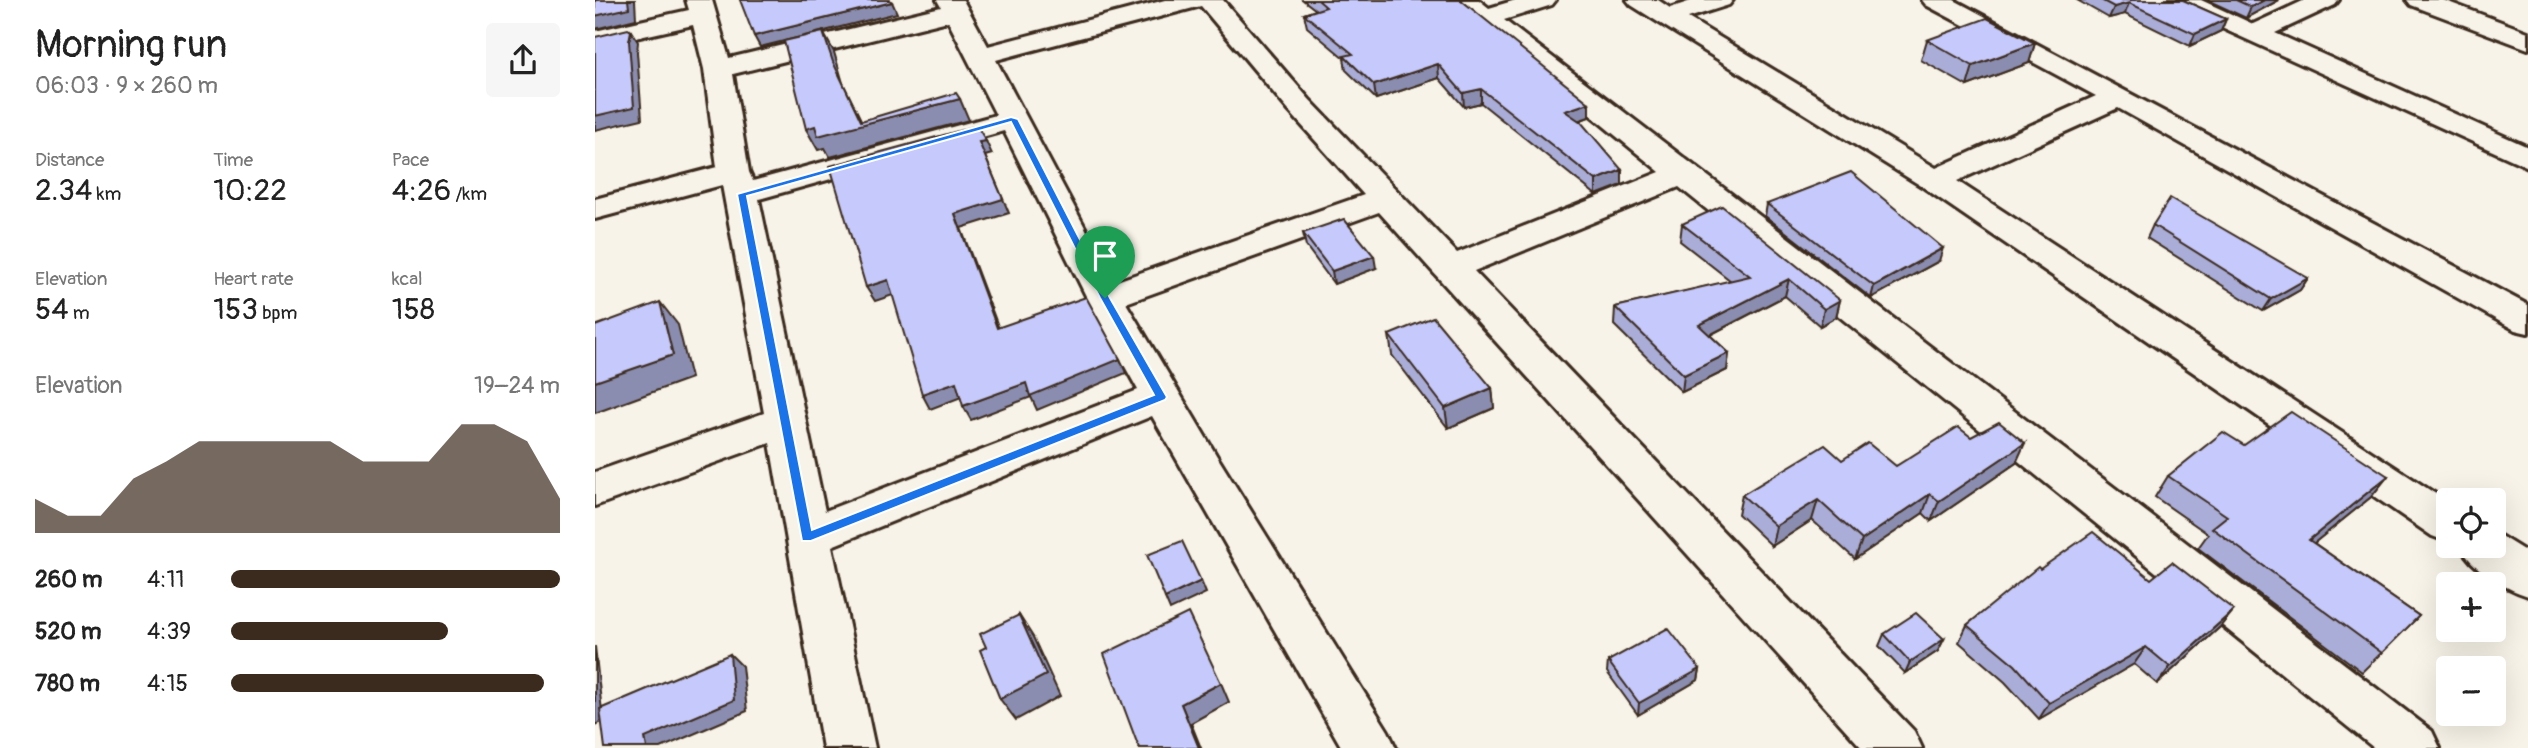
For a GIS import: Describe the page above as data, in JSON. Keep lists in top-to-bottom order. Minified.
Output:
{"page":{"heading":["Morning run","06:03 · 9 × 260 m"],"stats":[["Distance","2.34 km"],["Time","10:22"],["Pace","4:26 /km"],["Elevation","54 m"],["Heart rate","153 bpm"],["kcal","158"]],"chart":["Elevation","19–24 m"],"map_buttons":["+","−"],"list":[{"name":"260 m","note":"4:11"},{"name":"520 m","note":"4:39"},{"name":"780 m","note":"4:15"}]}}
